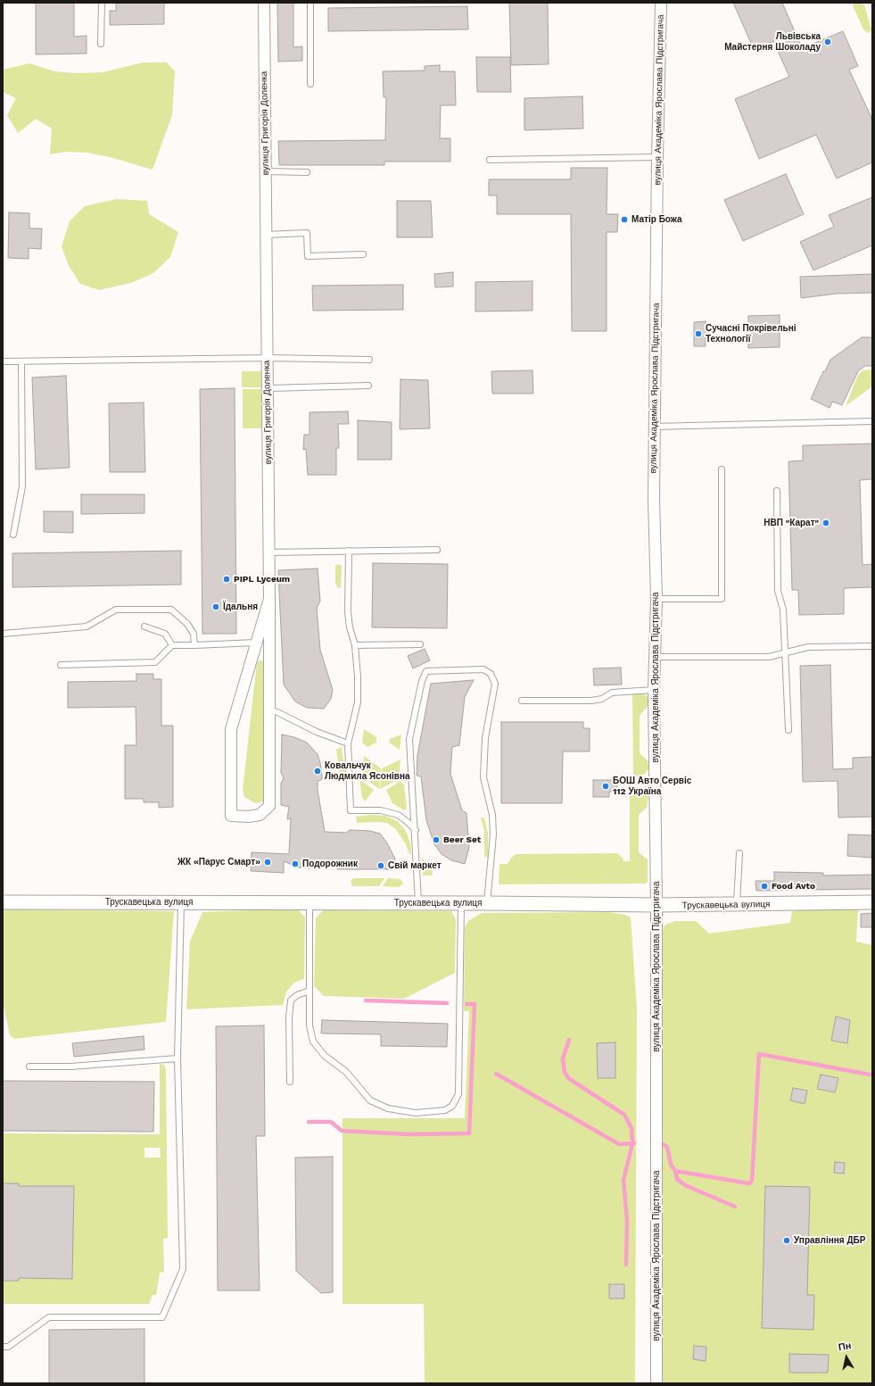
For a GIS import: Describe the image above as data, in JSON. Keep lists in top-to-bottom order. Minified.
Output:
{"streets":{"street":["вулиця Академіка Ярослава Підстригача","вулиця Григорія Доленка","Трускавецька вулиця"]},"crossings":[["вулиця Академіка Ярослава Підстригача","Трускавецька вулиця"]],"places":["Львівська Майстерня Шоколаду","Матір Божа","Сучасні Покрівельні Технології","НВП \"Карат\"","PIPL Lyceum","Їдальня","Ковальчук Людмила Ясонівна","БОШ Авто Сервіс 112 Україна","Beer Set","ЖК «Парус Смарт»","Подорожник","Свiй маркет","Food Avto","Управління ДБР"],"north":"top"}
